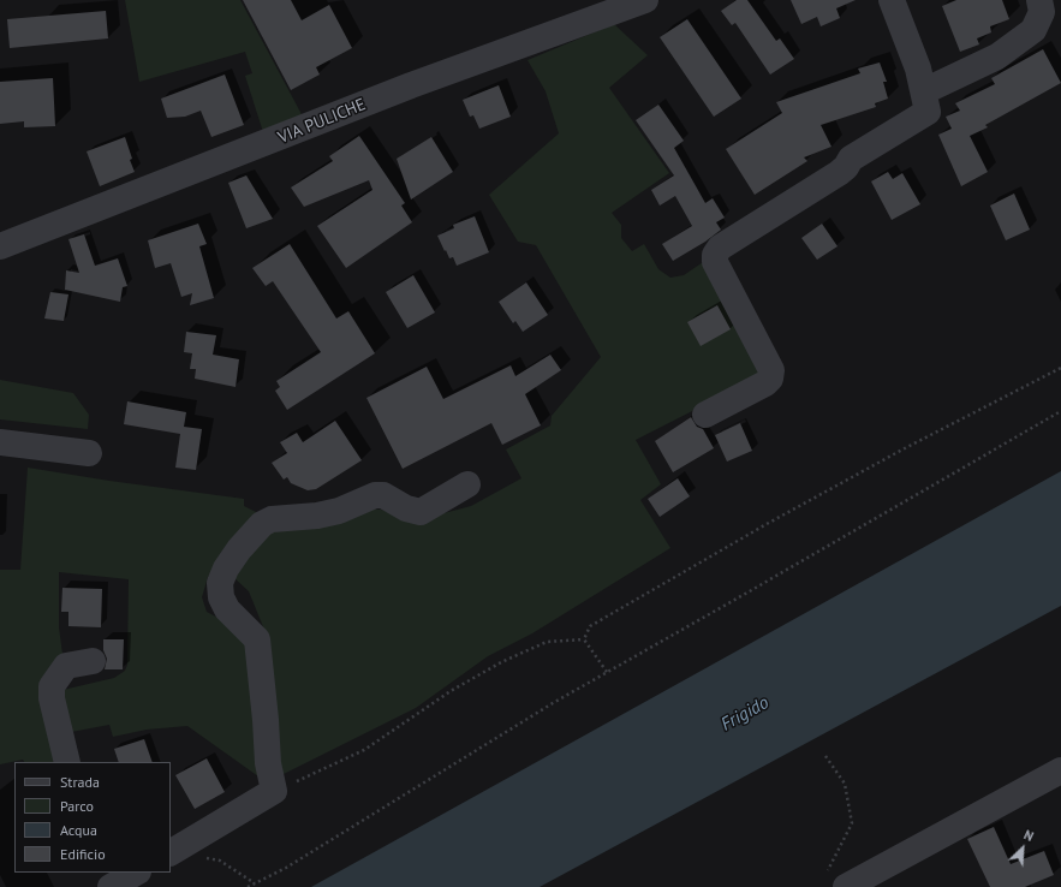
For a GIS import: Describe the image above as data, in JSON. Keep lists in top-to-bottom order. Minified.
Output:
{"streets":{"street":["VIA PULICHE"]},"water":["Frigido"],"legend":["Strada","Parco","Acqua","Edificio"],"north":"top right"}
